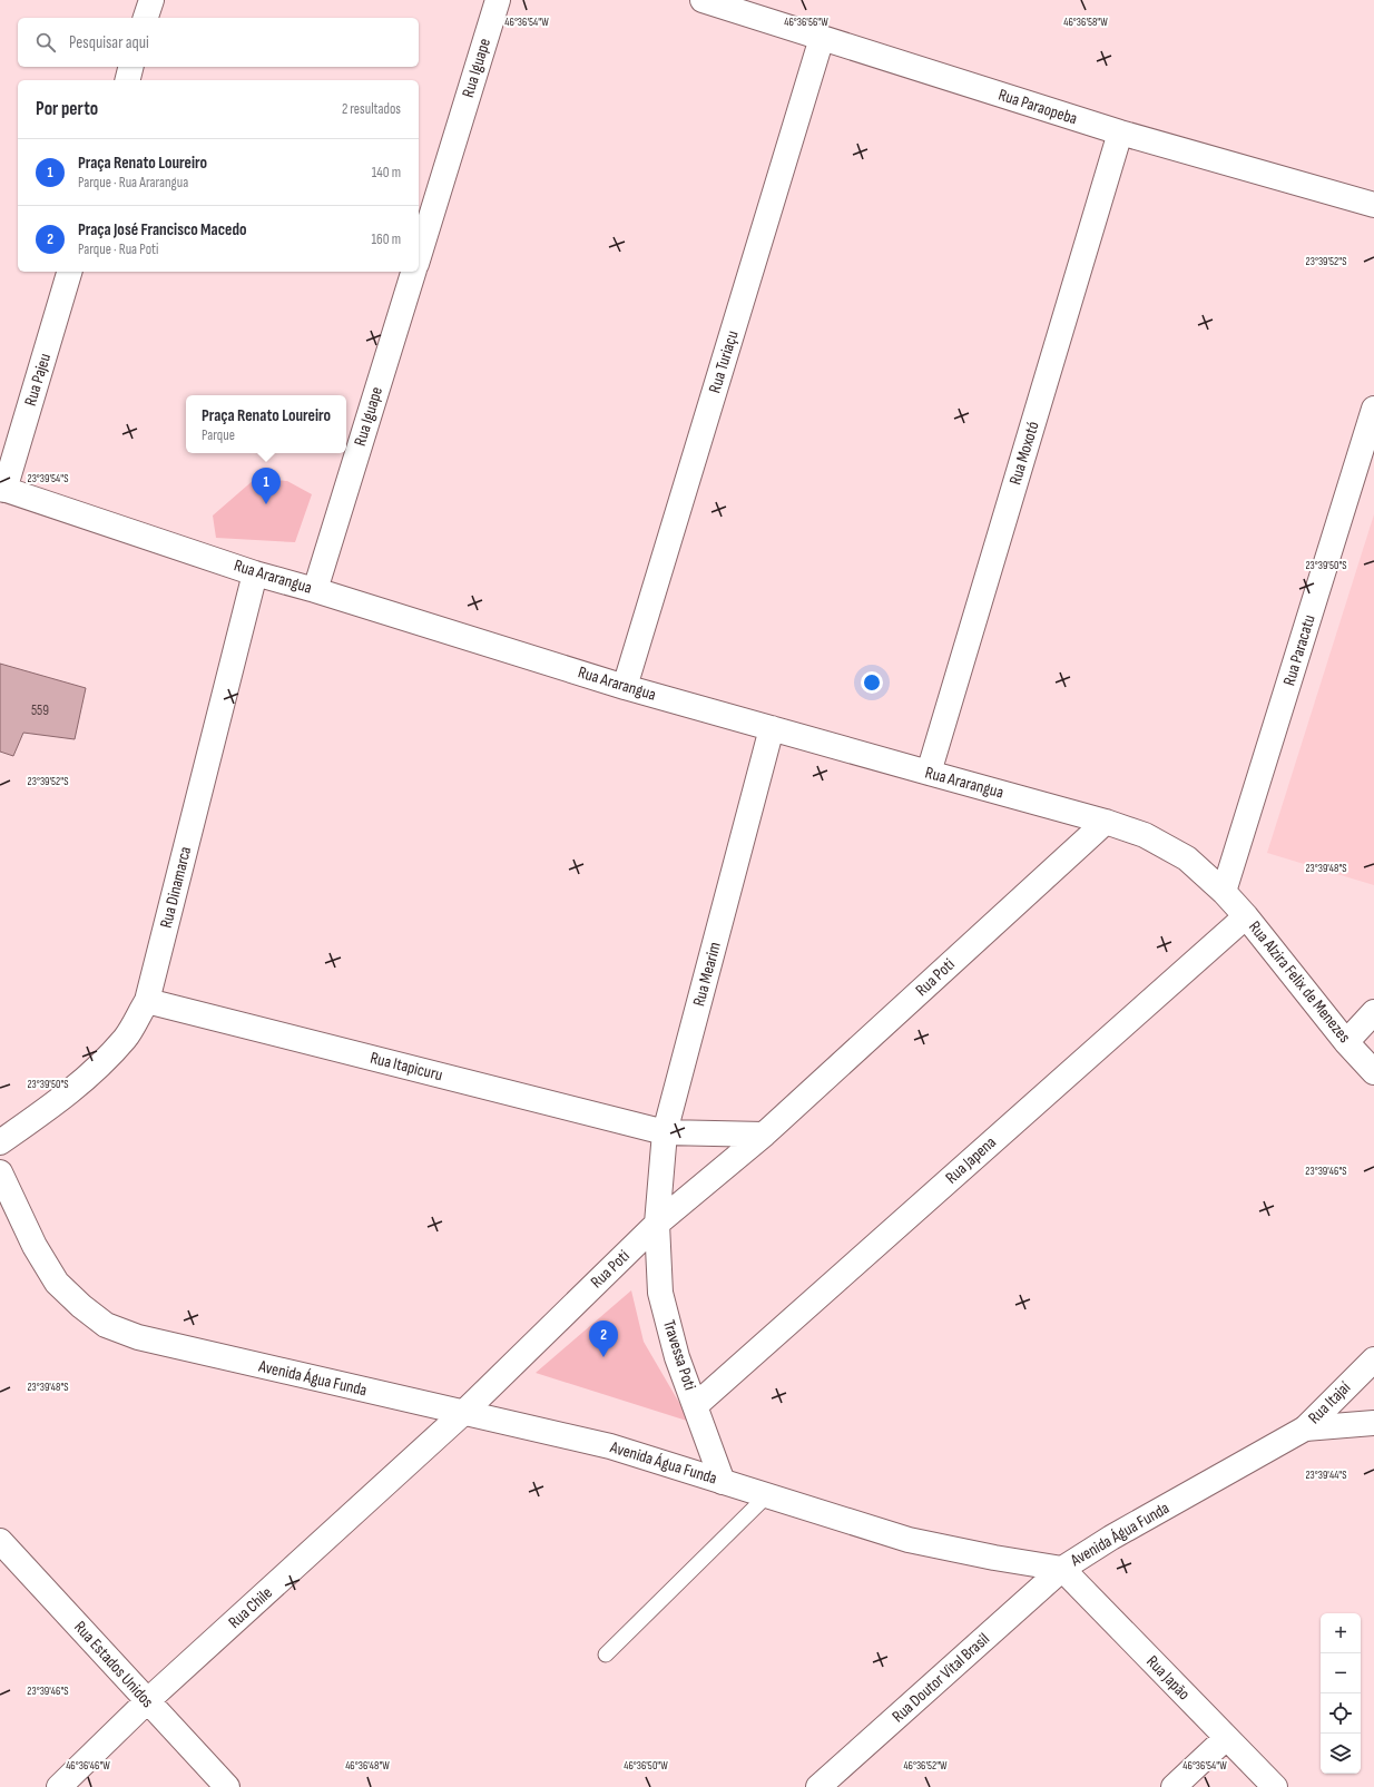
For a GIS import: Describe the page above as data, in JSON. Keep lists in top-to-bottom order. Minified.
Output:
{"streets":{"street":["Rua Iguape","Rua Paraopeba","Rua Turiaçu","Rua Pajeu","Rua Moxotó","Rua Ararangua","Rua Paracatu","Rua Dinamarca","Rua Mearim","Rua Poti","Rua Alzira Felix de Menezes","Rua Itapicuru","Rua Japena","Travessa Poti","Avenida Água Funda","Rua Itajaí","Rua Chile","Rua Estados Unidos","Rua Doutor Vital Brasil","Rua Japão"]},"crossings":[["Rua Iguape","Rua Ararangua"],["Rua Paraopeba","Rua Turiaçu"],["Rua Paraopeba","Rua Moxotó"],["Rua Turiaçu","Rua Ararangua"],["Rua Pajeu","Rua Ararangua"],["Rua Moxotó","Rua Ararangua"],["Rua Ararangua","Rua Paracatu"],["Rua Ararangua","Rua Dinamarca"],["Rua Ararangua","Rua Mearim"],["Rua Ararangua","Rua Poti"],["Rua Ararangua","Rua Alzira Felix de Menezes"],["Rua Paracatu","Rua Alzira Felix de Menezes"],["Rua Dinamarca","Rua Itapicuru"],["Rua Mearim","Rua Poti"],["Rua Mearim","Rua Itapicuru"],["Rua Mearim","Travessa Poti"],["Rua Poti","Travessa Poti"],["Rua Poti","Avenida Água Funda"],["Rua Poti","Rua Chile"],["Rua Alzira Felix de Menezes","Rua Japena"],["Rua Japena","Travessa Poti"],["Travessa Poti","Avenida Água Funda"],["Avenida Água Funda","Rua Itajaí"],["Avenida Água Funda","Rua Chile"],["Avenida Água Funda","Rua Doutor Vital Brasil"],["Avenida Água Funda","Rua Japão"],["Rua Chile","Rua Estados Unidos"],["Rua Doutor Vital Brasil","Rua Japão"]],"house_numbers":["559"],"page":{"search":"Pesquisar aqui","heading":["Por perto","2 resultados"],"list":[{"mark":"1","name":"Praça Renato Loureiro","note":"Parque · Rua Ararangua","value":"140 m"},{"mark":"2","name":"Praça José Francisco Macedo","note":"Parque · Rua Poti","value":"160 m"}],"popup":["Praça Renato Loureiro","Parque"],"pins":["1","2"],"map_buttons":["+","−"]},"coordinates":["46°36'54\"W","46°36'56\"W","46°36'58\"W","23°39'52\"S","23°39'54\"S","23°39'50\"S","23°39'48\"S","23°39'46\"S","23°39'44\"S","46°36'46\"W","46°36'48\"W","46°36'50\"W","46°36'52\"W"]}
